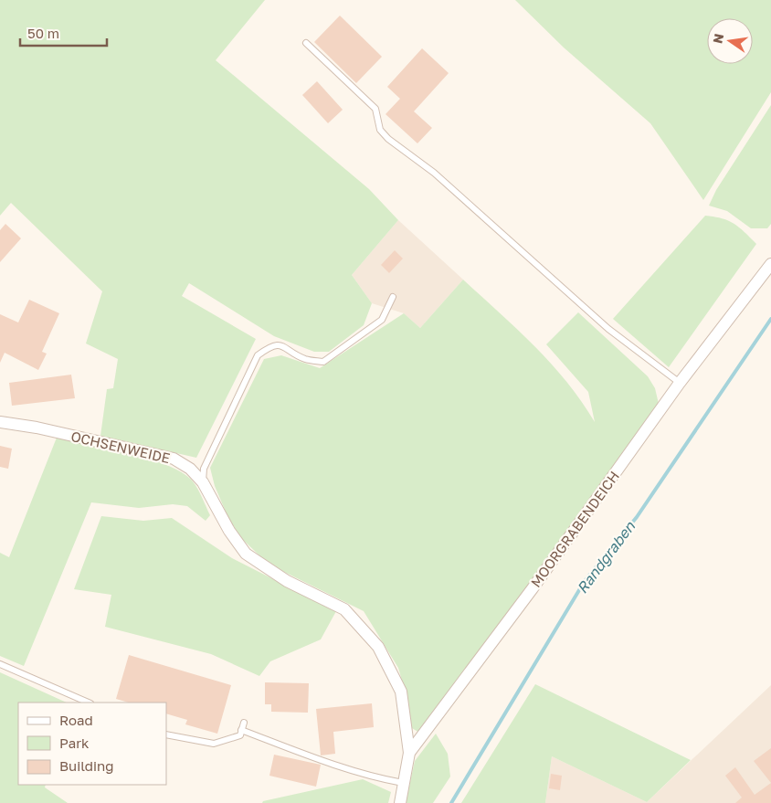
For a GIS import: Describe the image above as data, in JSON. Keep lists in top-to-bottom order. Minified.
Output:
{"streets":{"street":["OCHSENWEIDE","MOORGRABENDEICH"]},"crossings":[["OCHSENWEIDE","MOORGRABENDEICH"]],"water":["Randgraben"],"legend":["Road","Park","Building"],"scale_bar":"50 m","north":"left"}
